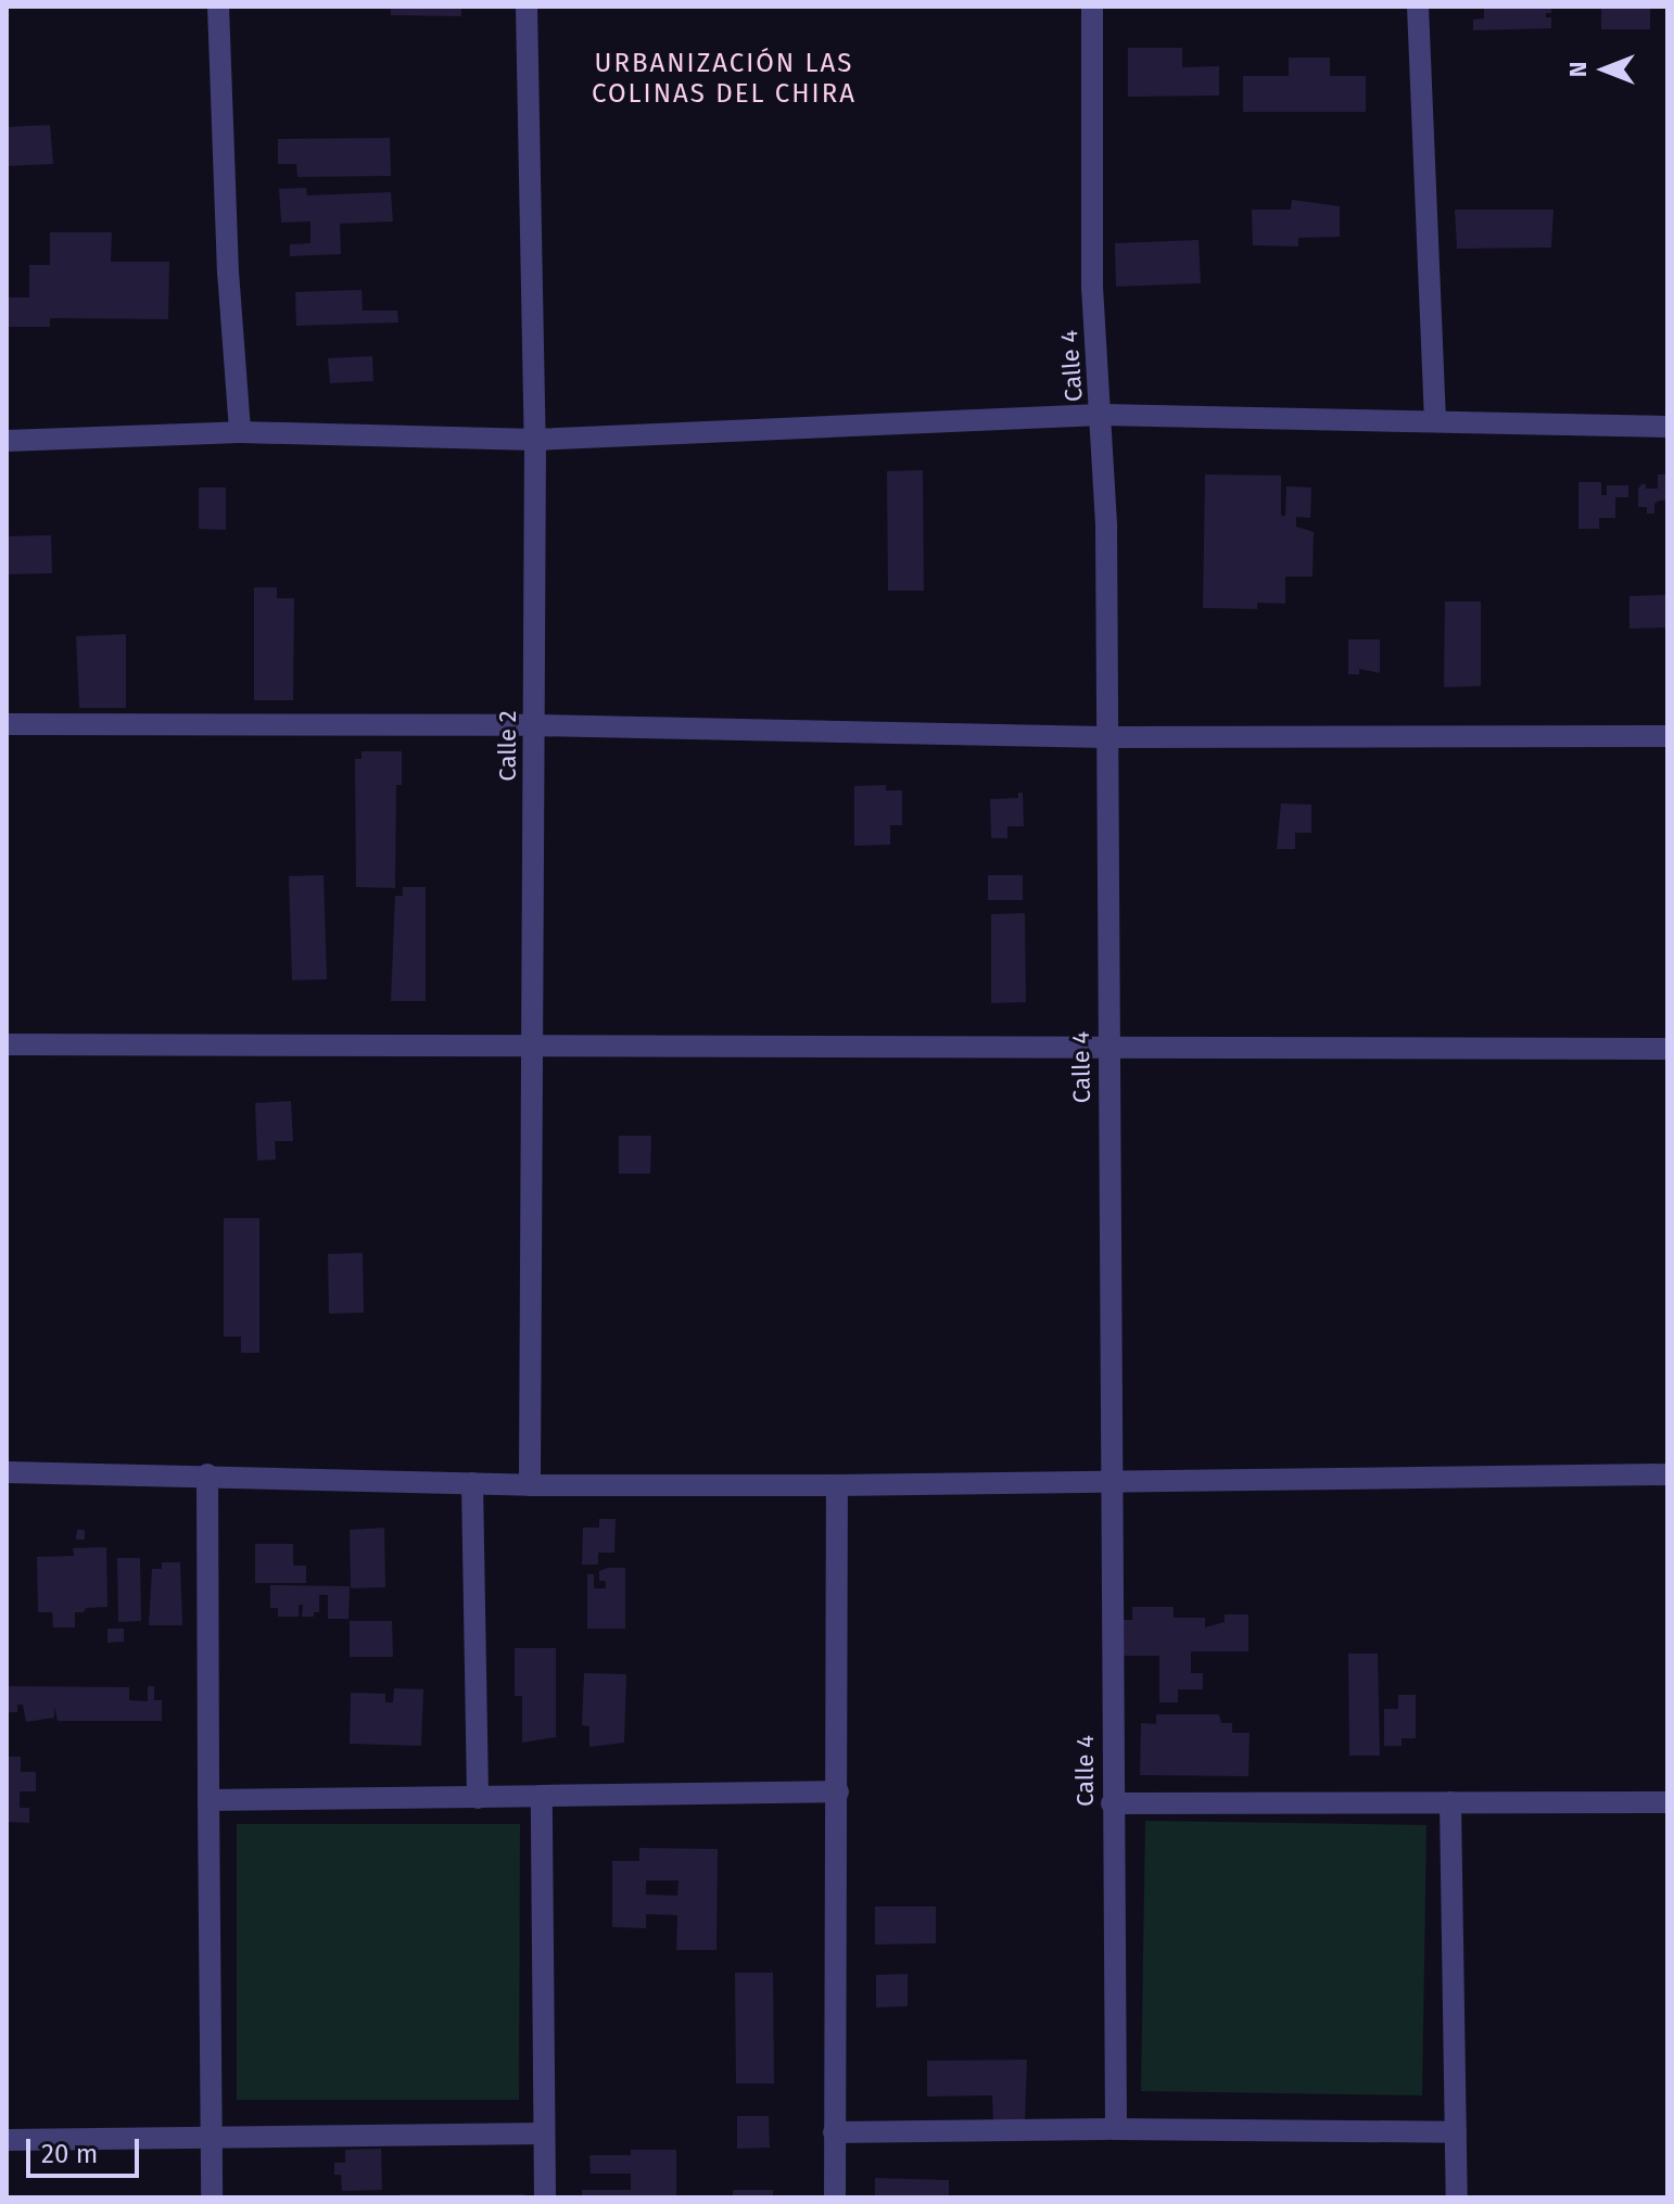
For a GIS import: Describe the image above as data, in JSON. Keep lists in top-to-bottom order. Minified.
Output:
{"streets":{"street":["Calle 4","Calle 2"]},"districts":["URBANIZACIÓN LAS COLINAS DEL CHIRA"],"scale_bar":"20 m","north":"left"}
